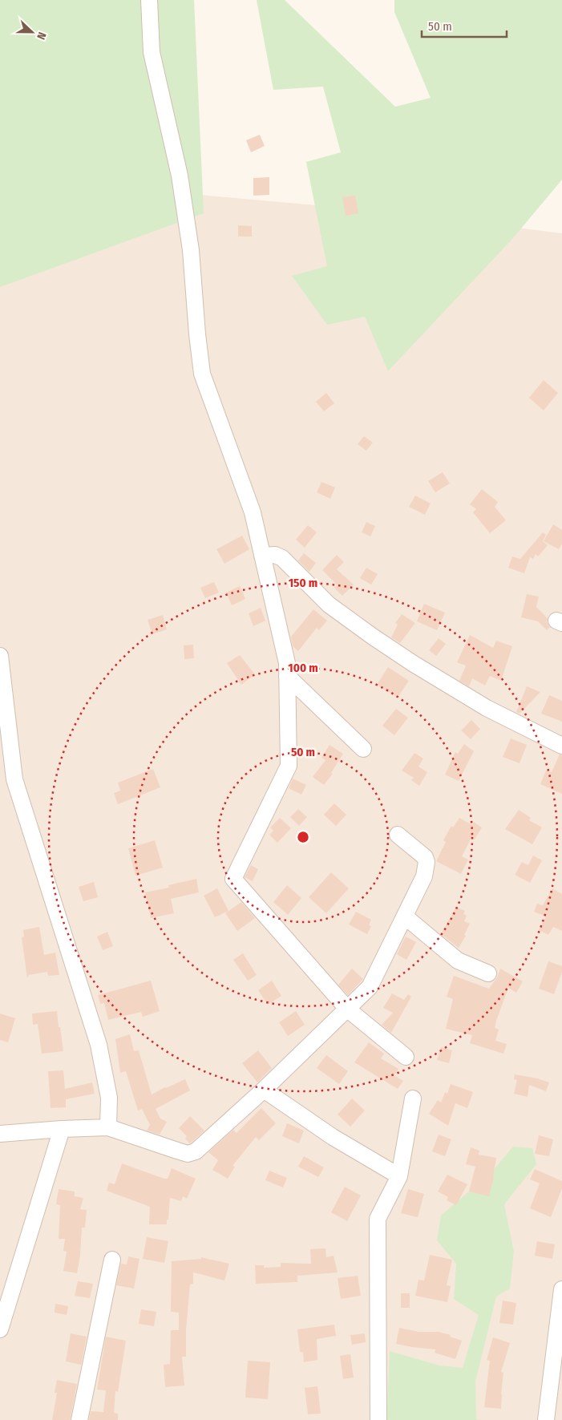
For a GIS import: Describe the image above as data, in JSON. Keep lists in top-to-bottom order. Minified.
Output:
{"scale_bar":"50 m","north":"right","rings":["150 m","100 m","50 m"]}
